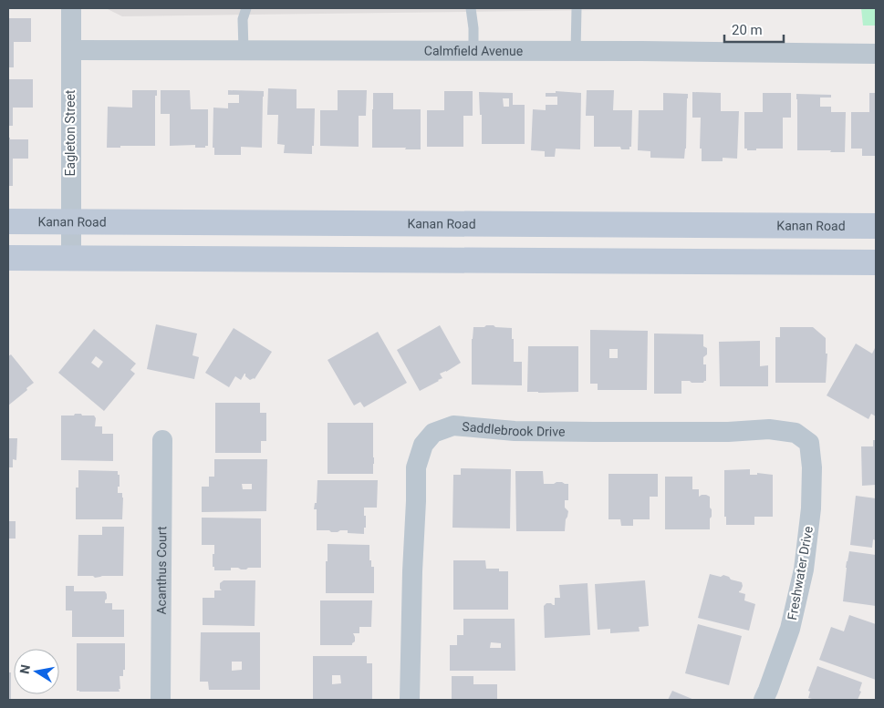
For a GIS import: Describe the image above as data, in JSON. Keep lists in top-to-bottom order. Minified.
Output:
{"streets":{"main road":["Kanan Road"],"street":["Calmfield Avenue","Eagleton Street","Saddlebrook Drive","Acanthus Court","Freshwater Drive"]},"crossings":[["Calmfield Avenue","Eagleton Street"],["Eagleton Street","Kanan Road"],["Saddlebrook Drive","Freshwater Drive"]],"scale_bar":"20 m","north":"left"}
